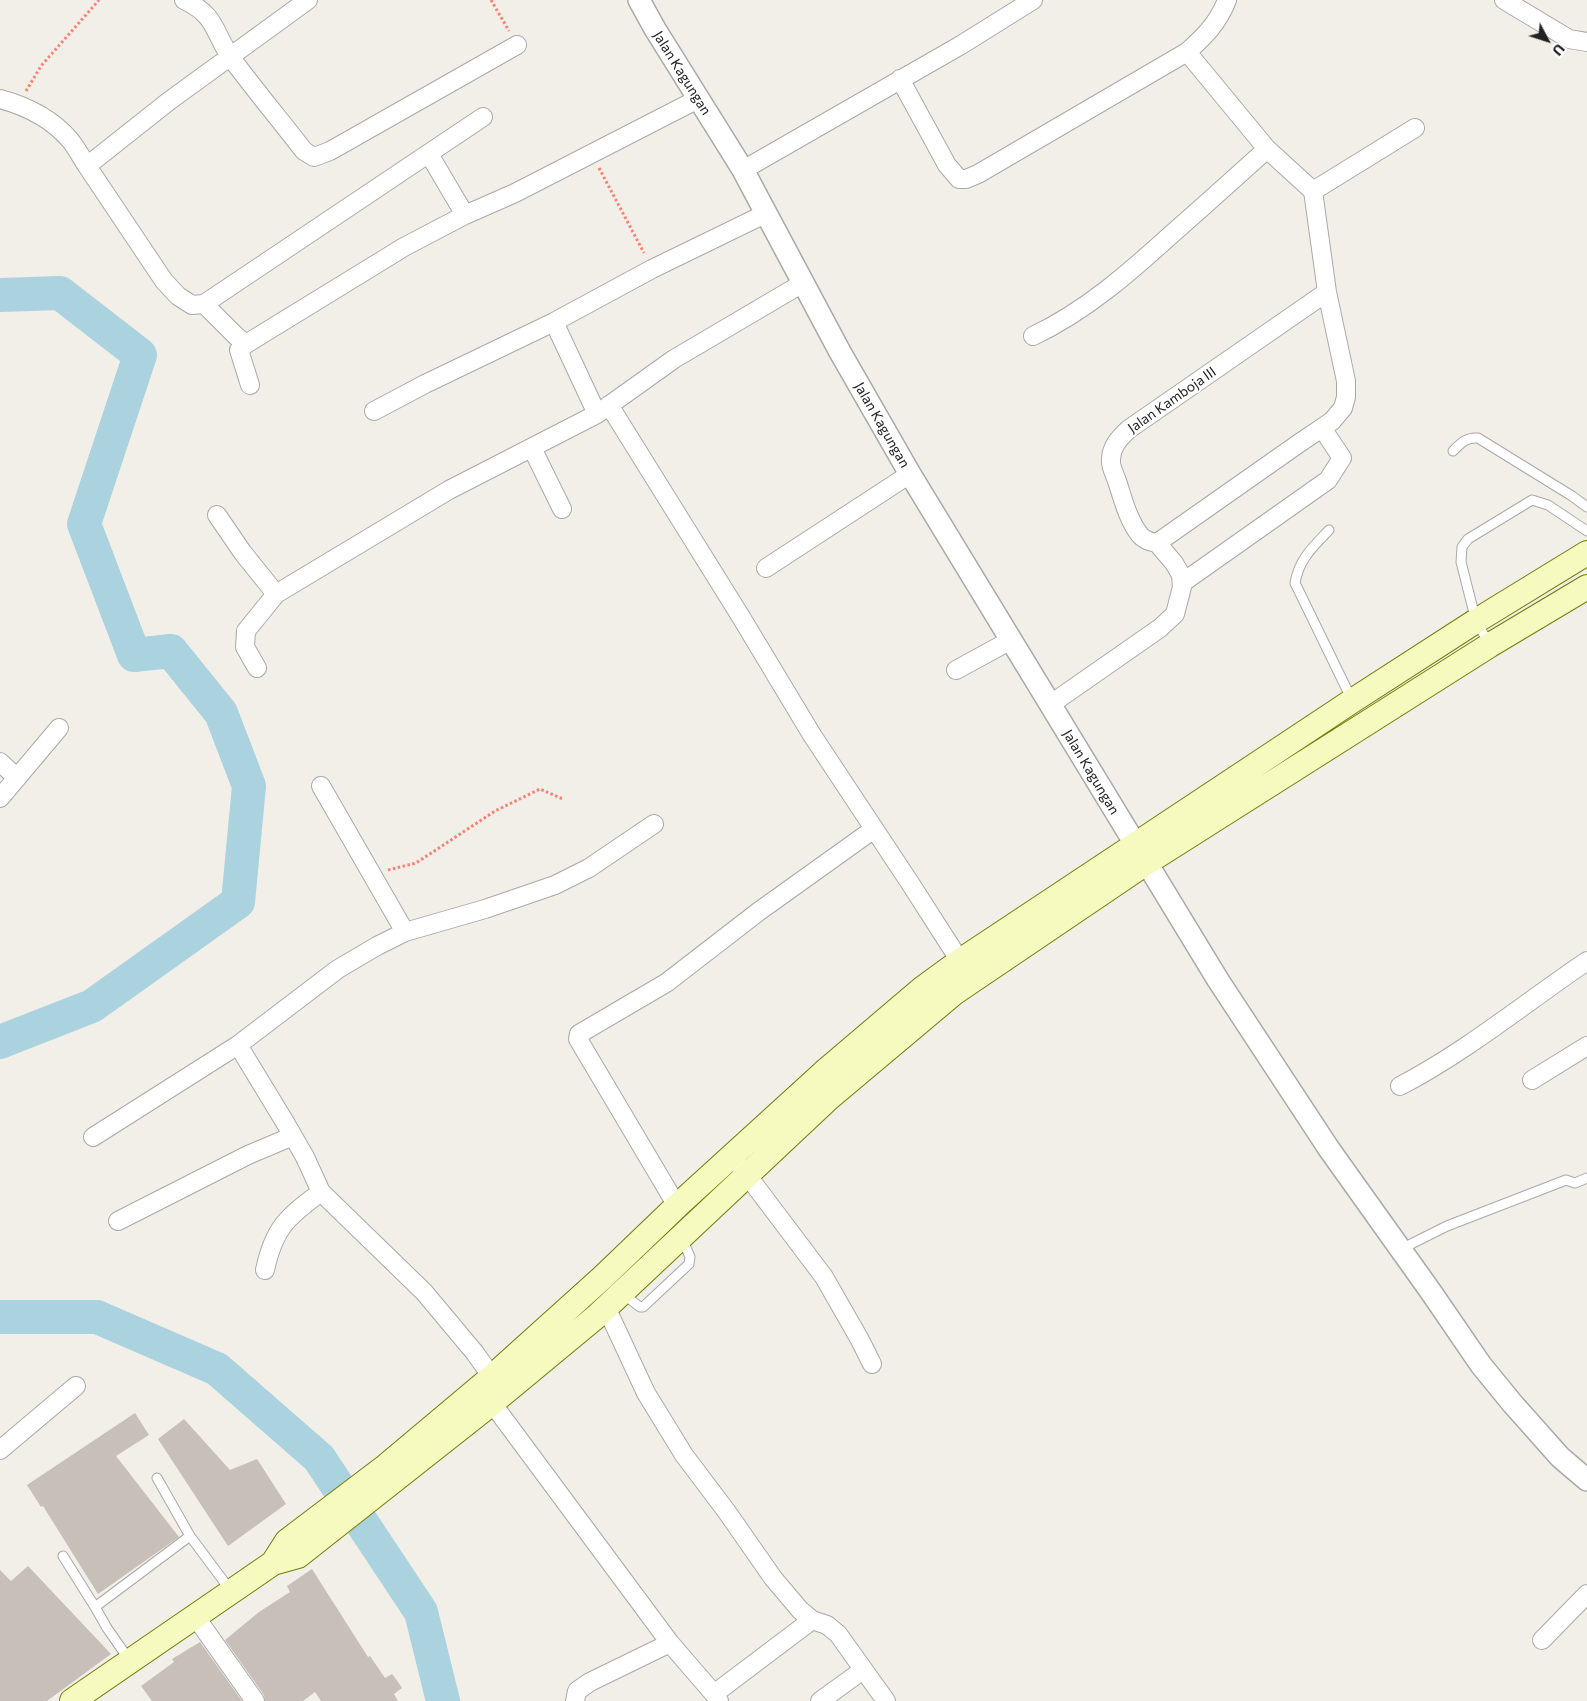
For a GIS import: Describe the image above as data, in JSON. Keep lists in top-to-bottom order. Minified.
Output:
{"streets":{"street":["Jalan Kagungan","Jalan Kamboja III"]},"north":"bottom right"}
